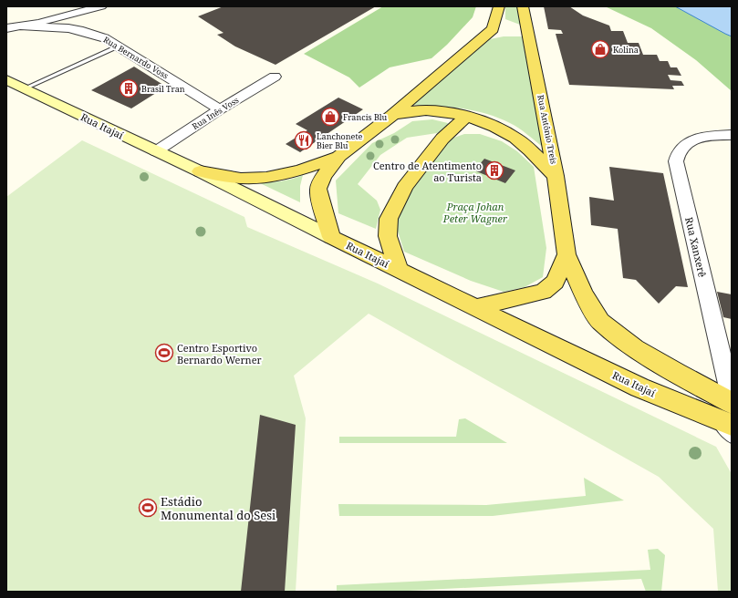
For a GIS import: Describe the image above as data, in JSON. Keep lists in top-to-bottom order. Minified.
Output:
{"streets":{"main road":["Rua Itajaí","Rua Antônio Treis"],"street":["Rua Bernardo Voss","Rua Inês Voss","Rua Xanxerê"]},"crossings":[["Rua Bernardo Voss","Rua Inês Voss"],["Rua Inês Voss","Rua Itajaí"]],"parks":["Praça Johan Peter Wagner"],"places":{"shop":["Kolina","Francis Blu"],"building":["Brasil Tran","Centro de Atentimento ao Turista"],"restaurant":["Lanchonete Bier Blu"],"sports":["Centro Esportivo Bernardo Werner","Estádio Monumental do Sesi"]}}
